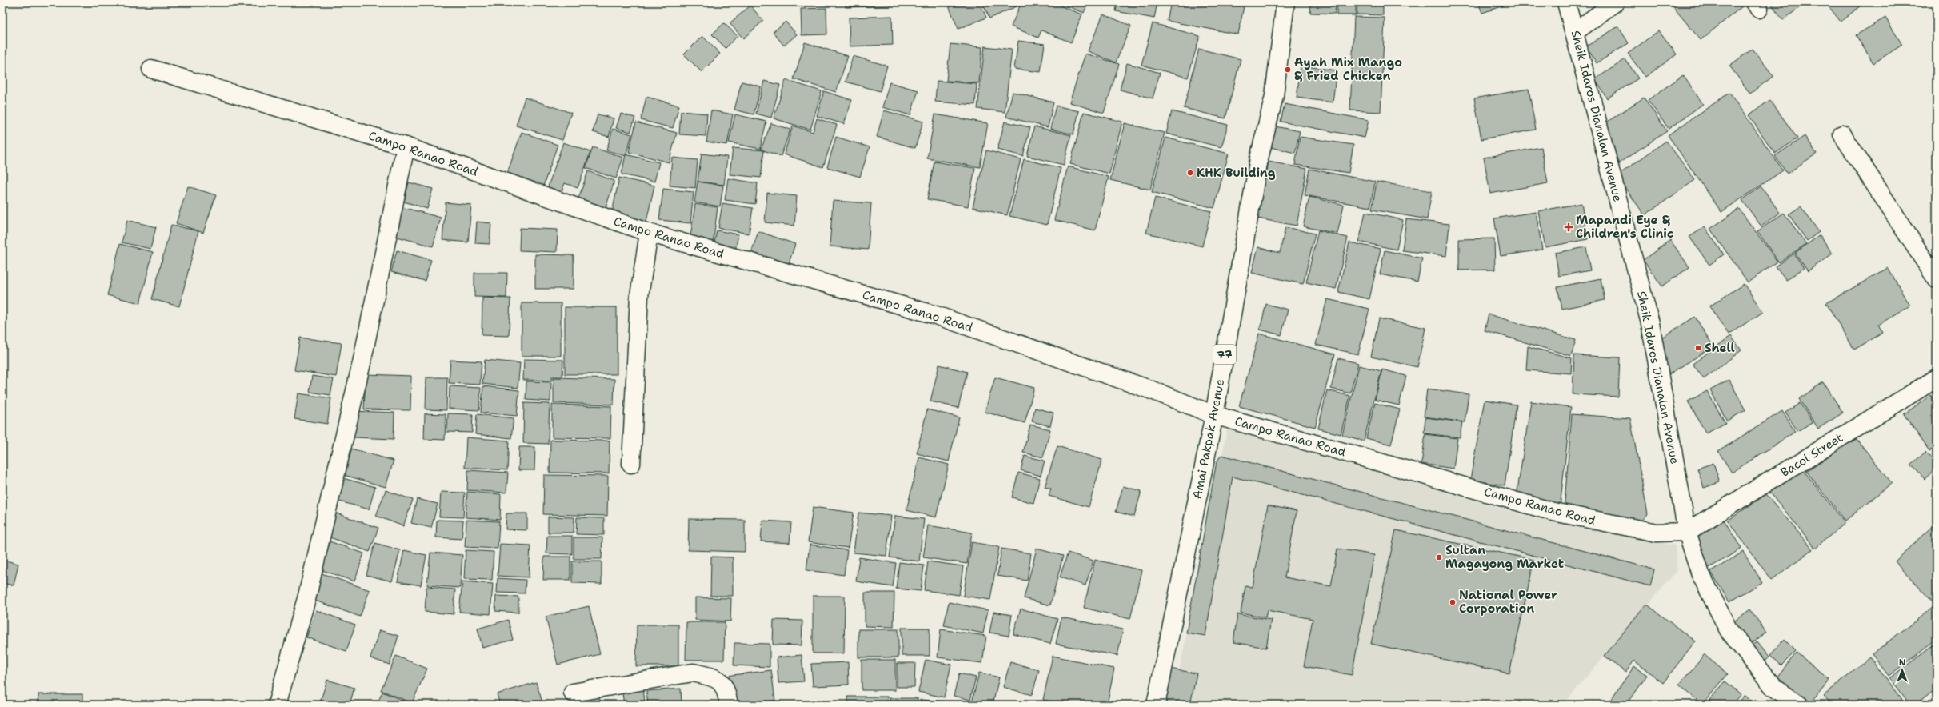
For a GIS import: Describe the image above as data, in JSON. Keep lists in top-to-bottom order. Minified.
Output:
{"streets":{"main road":["Sheik Idaros Dianalan Avenue","Campo Ranao Road","77","Amai Pakpak Avenue","Bacol Street"]},"crossings":[["Sheik Idaros Dianalan Avenue","Campo Ranao Road"],["Sheik Idaros Dianalan Avenue","Bacol Street"],["Campo Ranao Road","Amai Pakpak Avenue"],["Campo Ranao Road","Bacol Street"]],"places":{"other":["Ayah Mix Mango & Fried Chicken","KHK Building","Shell","Sultan Magayong Market","National Power Corporation"],"health":["Mapandi Eye & Children's Clinic"]},"north":"top"}
